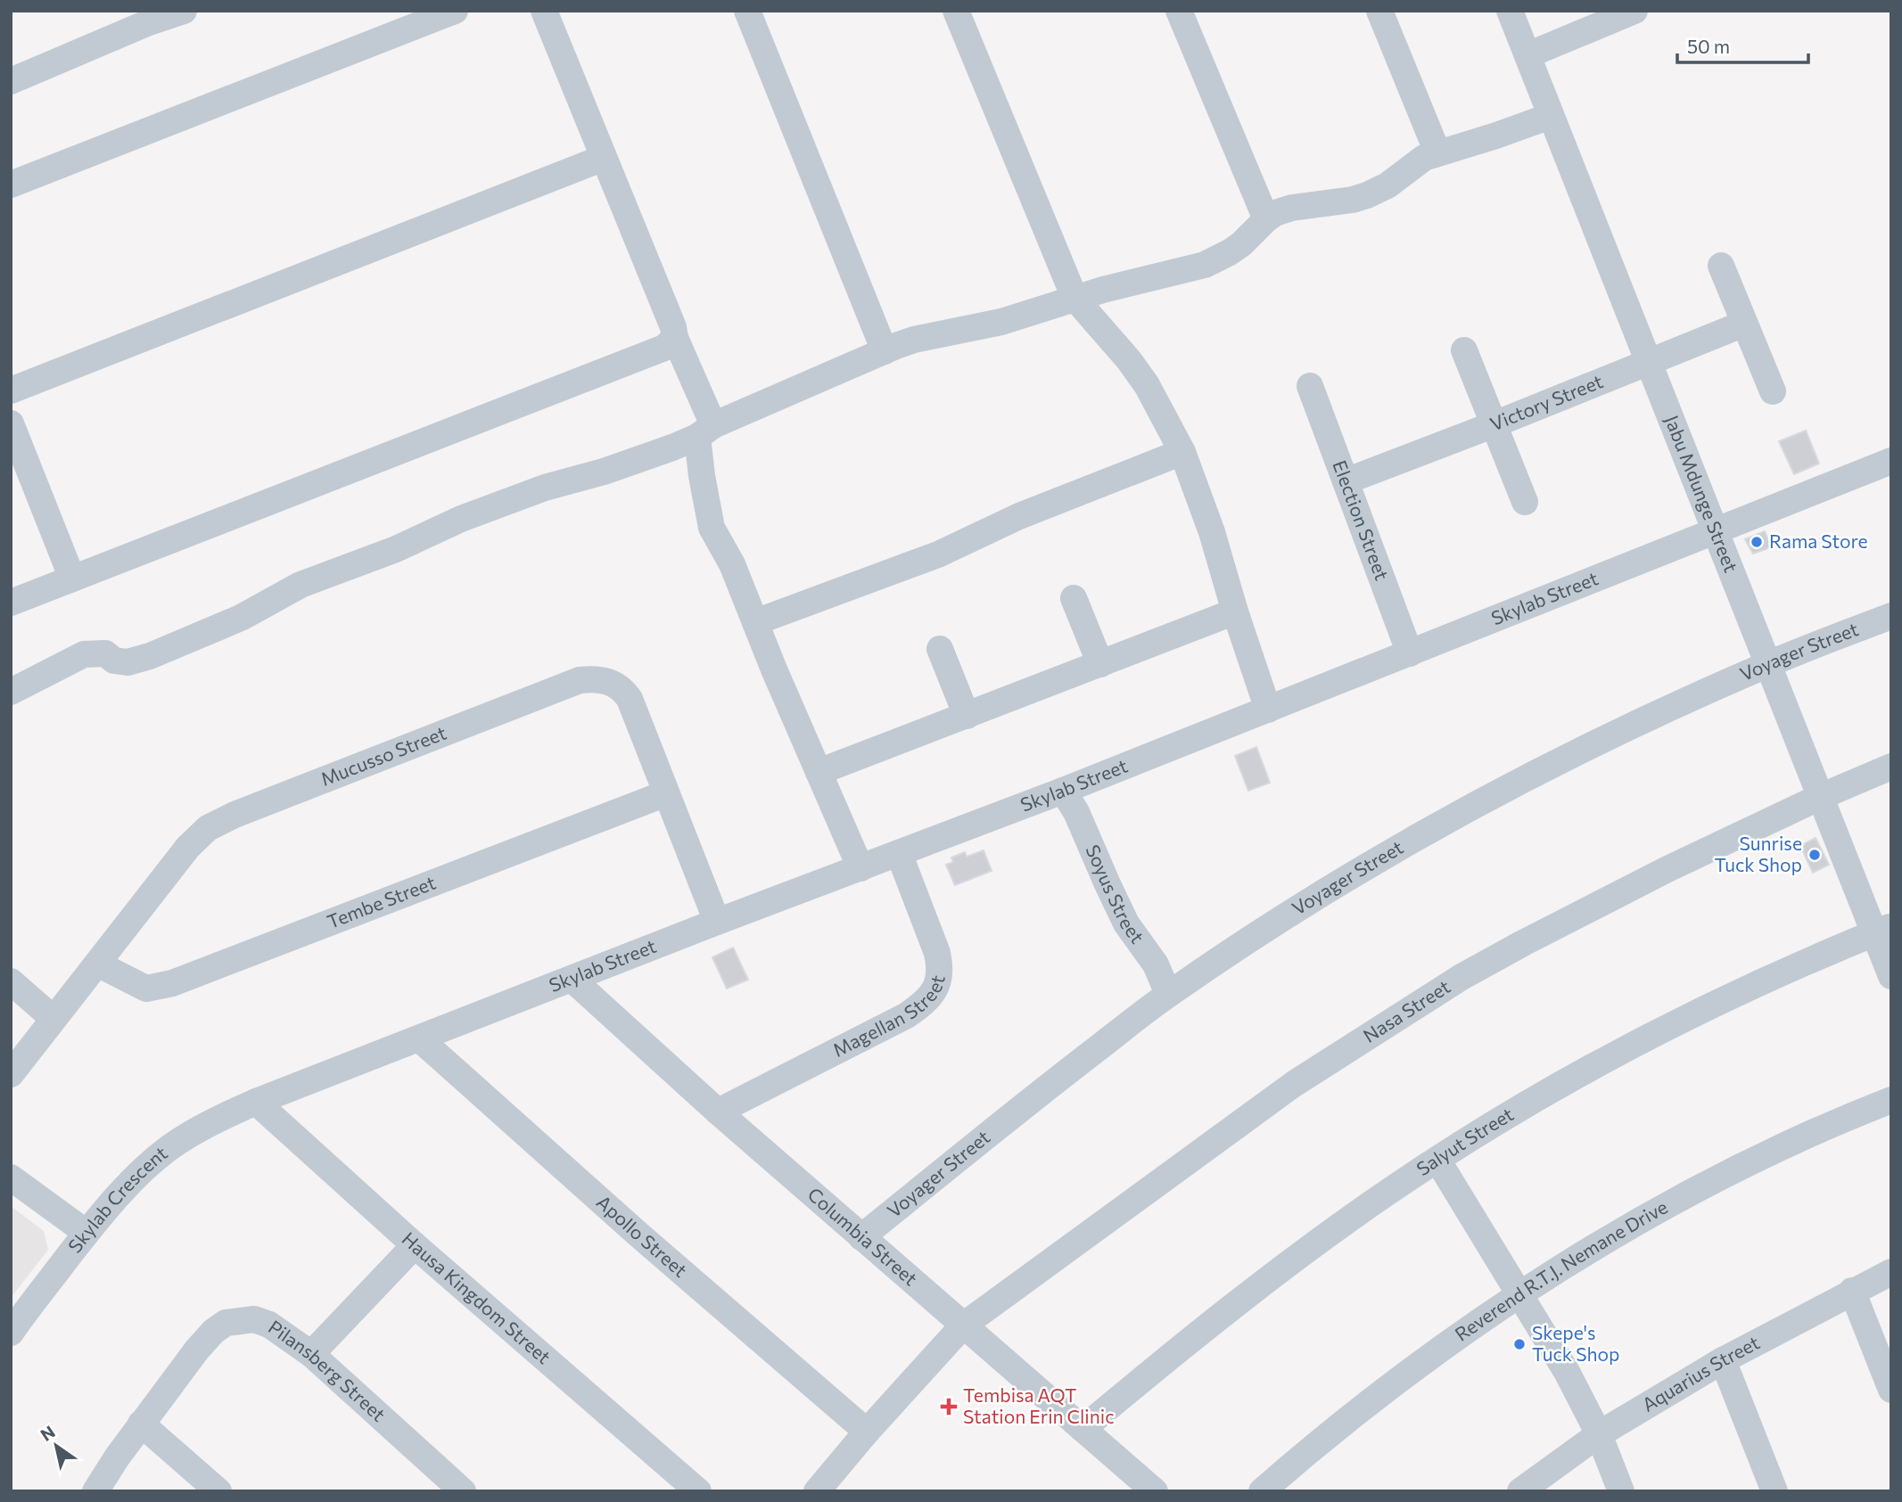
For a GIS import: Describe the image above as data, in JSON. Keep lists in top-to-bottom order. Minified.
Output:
{"streets":{"street":["Victory Street","Jabu Mdunge Street","Election Street","Skylab Street","Voyager Street","Mucusso Street","Soyus Street","Tembe Street","Magellan Street","Nasa Street","Salyut Street","Skylab Crescent","Apollo Street","Columbia Street","Reverend R.T.J. Nemane Drive","Hausa Kingdom Street","Pilansberg Street","Aquarius Street"]},"crossings":[["Victory Street","Jabu Mdunge Street"],["Victory Street","Election Street"],["Jabu Mdunge Street","Skylab Street"],["Jabu Mdunge Street","Voyager Street"],["Jabu Mdunge Street","Nasa Street"],["Jabu Mdunge Street","Salyut Street"],["Election Street","Skylab Street"],["Skylab Street","Mucusso Street"],["Skylab Street","Soyus Street"],["Skylab Street","Magellan Street"],["Skylab Street","Skylab Crescent"],["Skylab Street","Apollo Street"],["Skylab Street","Columbia Street"],["Skylab Street","Hausa Kingdom Street"],["Voyager Street","Soyus Street"],["Voyager Street","Columbia Street"],["Mucusso Street","Tembe Street"],["Magellan Street","Columbia Street"],["Nasa Street","Apollo Street"],["Nasa Street","Columbia Street"],["Salyut Street","Columbia Street"],["Skylab Crescent","Hausa Kingdom Street"]],"places":{"other":["Rama Store","Sunrise Tuck Shop","Skepe's Tuck Shop"],"health":["Tembisa AQT Station Erin Clinic"]},"scale_bar":"50 m","north":"top left"}
